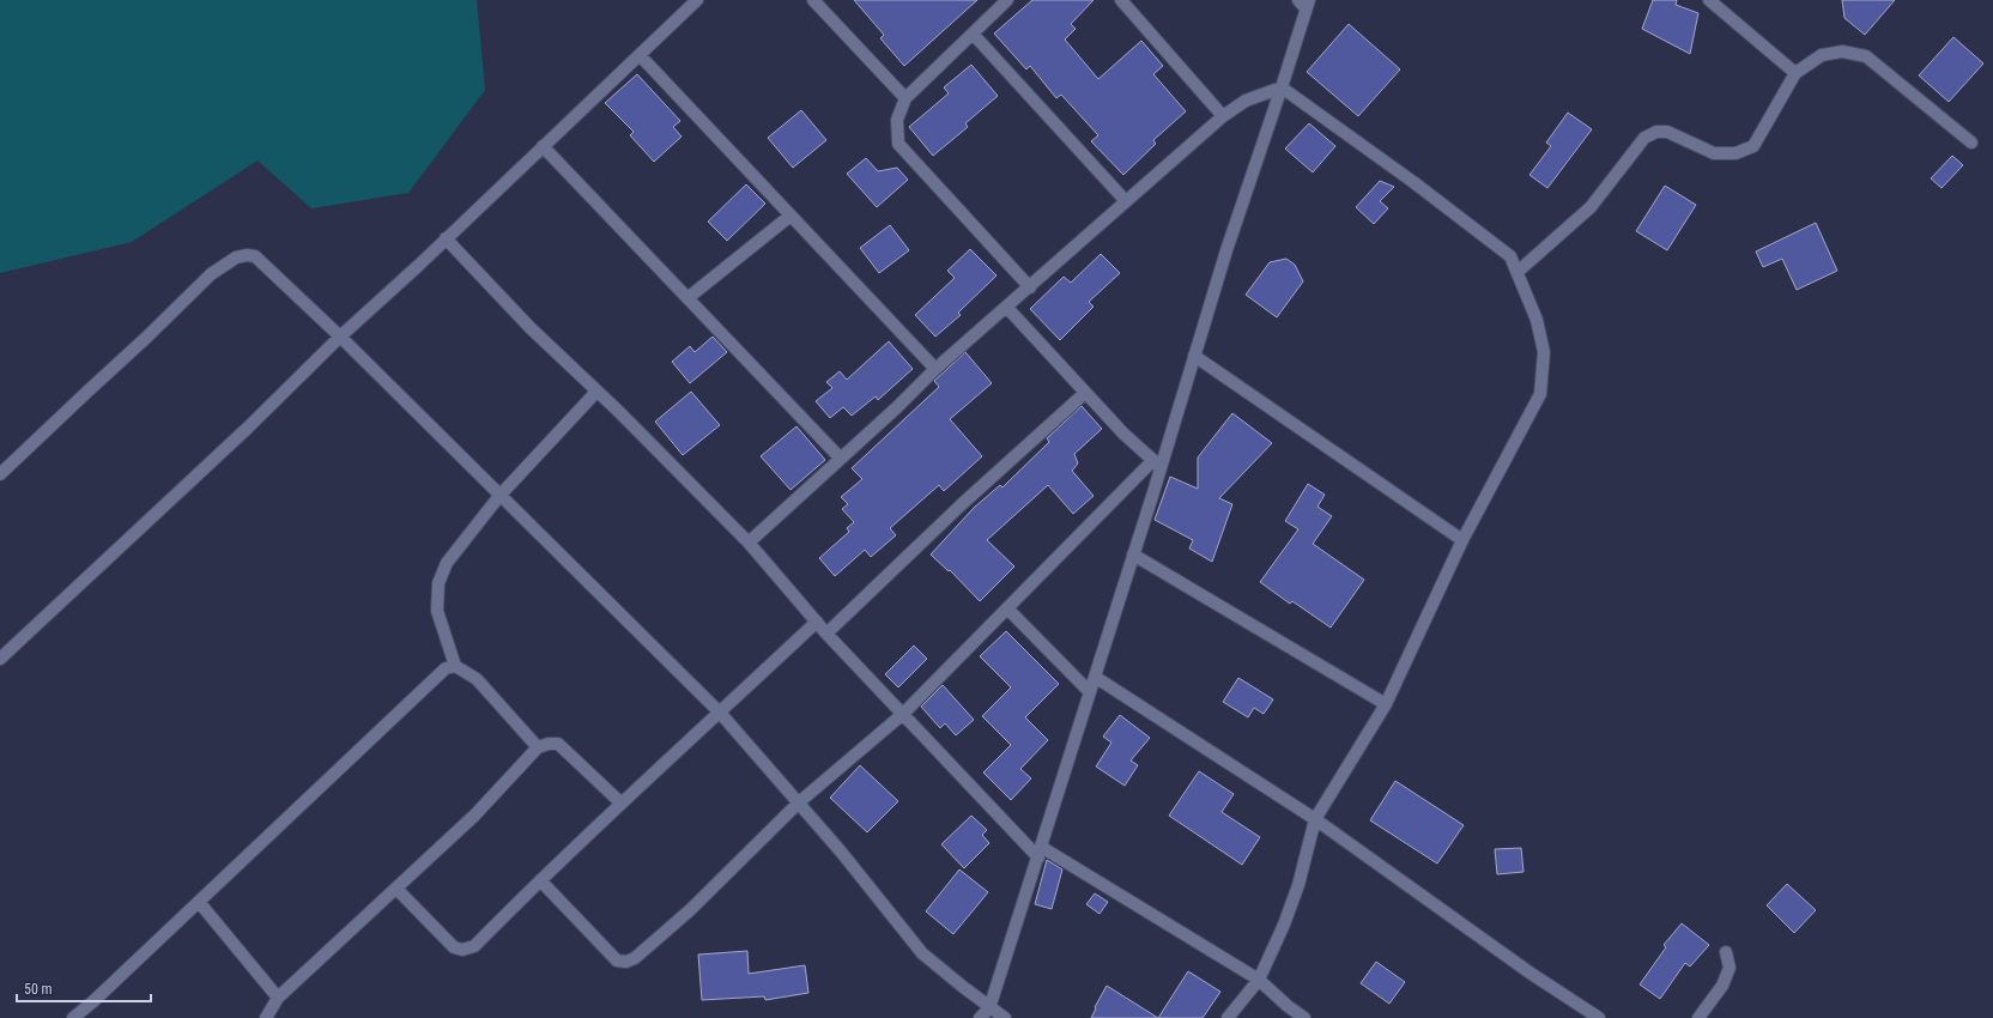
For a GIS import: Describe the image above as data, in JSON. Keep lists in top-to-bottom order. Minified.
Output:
{"scale_bar":"50 m"}
